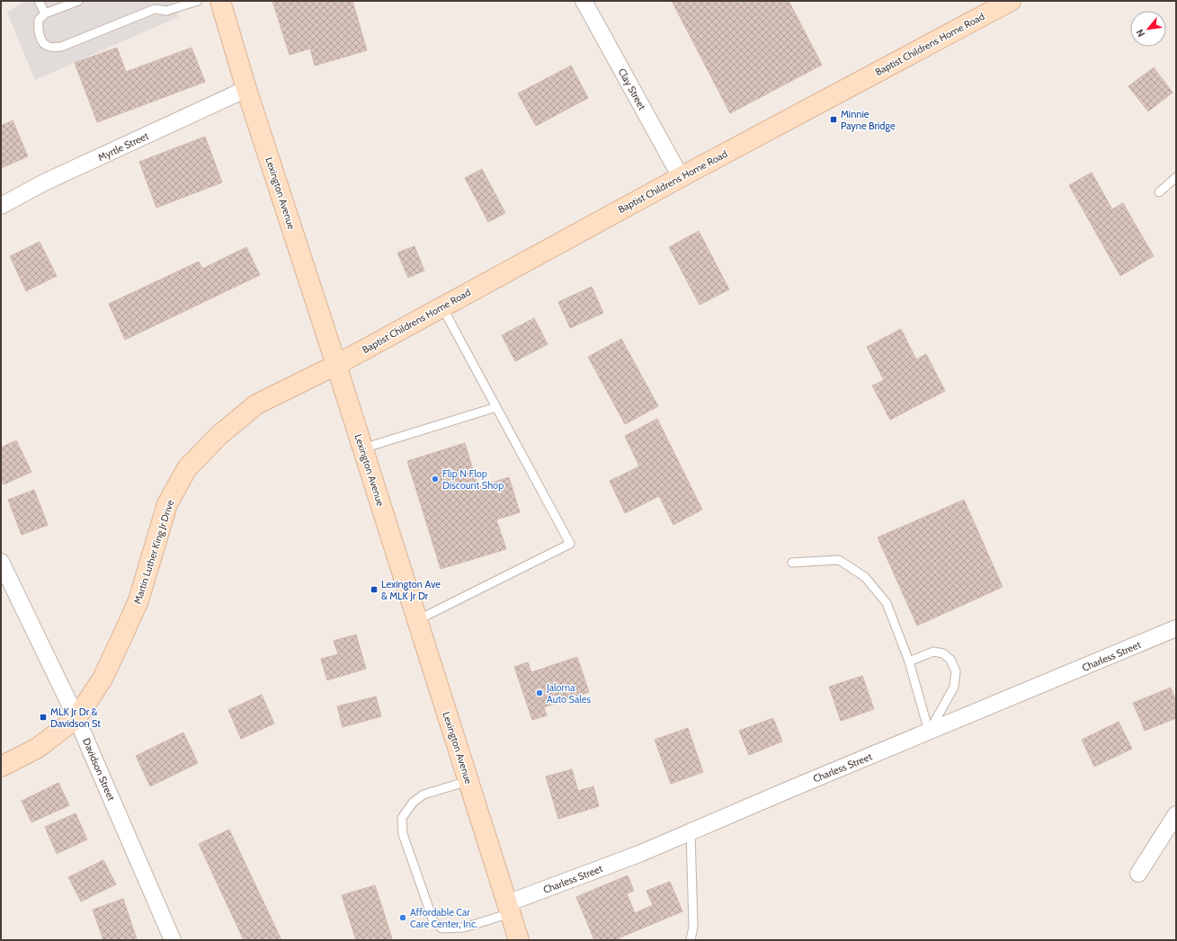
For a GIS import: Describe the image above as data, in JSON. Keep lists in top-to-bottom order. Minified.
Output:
{"streets":{"street":["Baptist Childrens Home Road","Clay Street","Myrtle Street","Lexington Avenue","Martin Luther King Jr Drive","Charless Street","Davidson Street"]},"crossings":[["Baptist Childrens Home Road","Clay Street"],["Baptist Childrens Home Road","Lexington Avenue"],["Baptist Childrens Home Road","Martin Luther King Jr Drive"],["Myrtle Street","Lexington Avenue"],["Lexington Avenue","Martin Luther King Jr Drive"],["Lexington Avenue","Charless Street"],["Martin Luther King Jr Drive","Davidson Street"]],"places":{"transit":["Minnie Payne Bridge","Lexington Ave & MLK Jr Dr","MLK Jr Dr & Davidson St"],"other":["Flip N Flop Discount Shop","Jaloma Auto Sales","Affordable Car Care Center, Inc."]},"north":"bottom left"}
